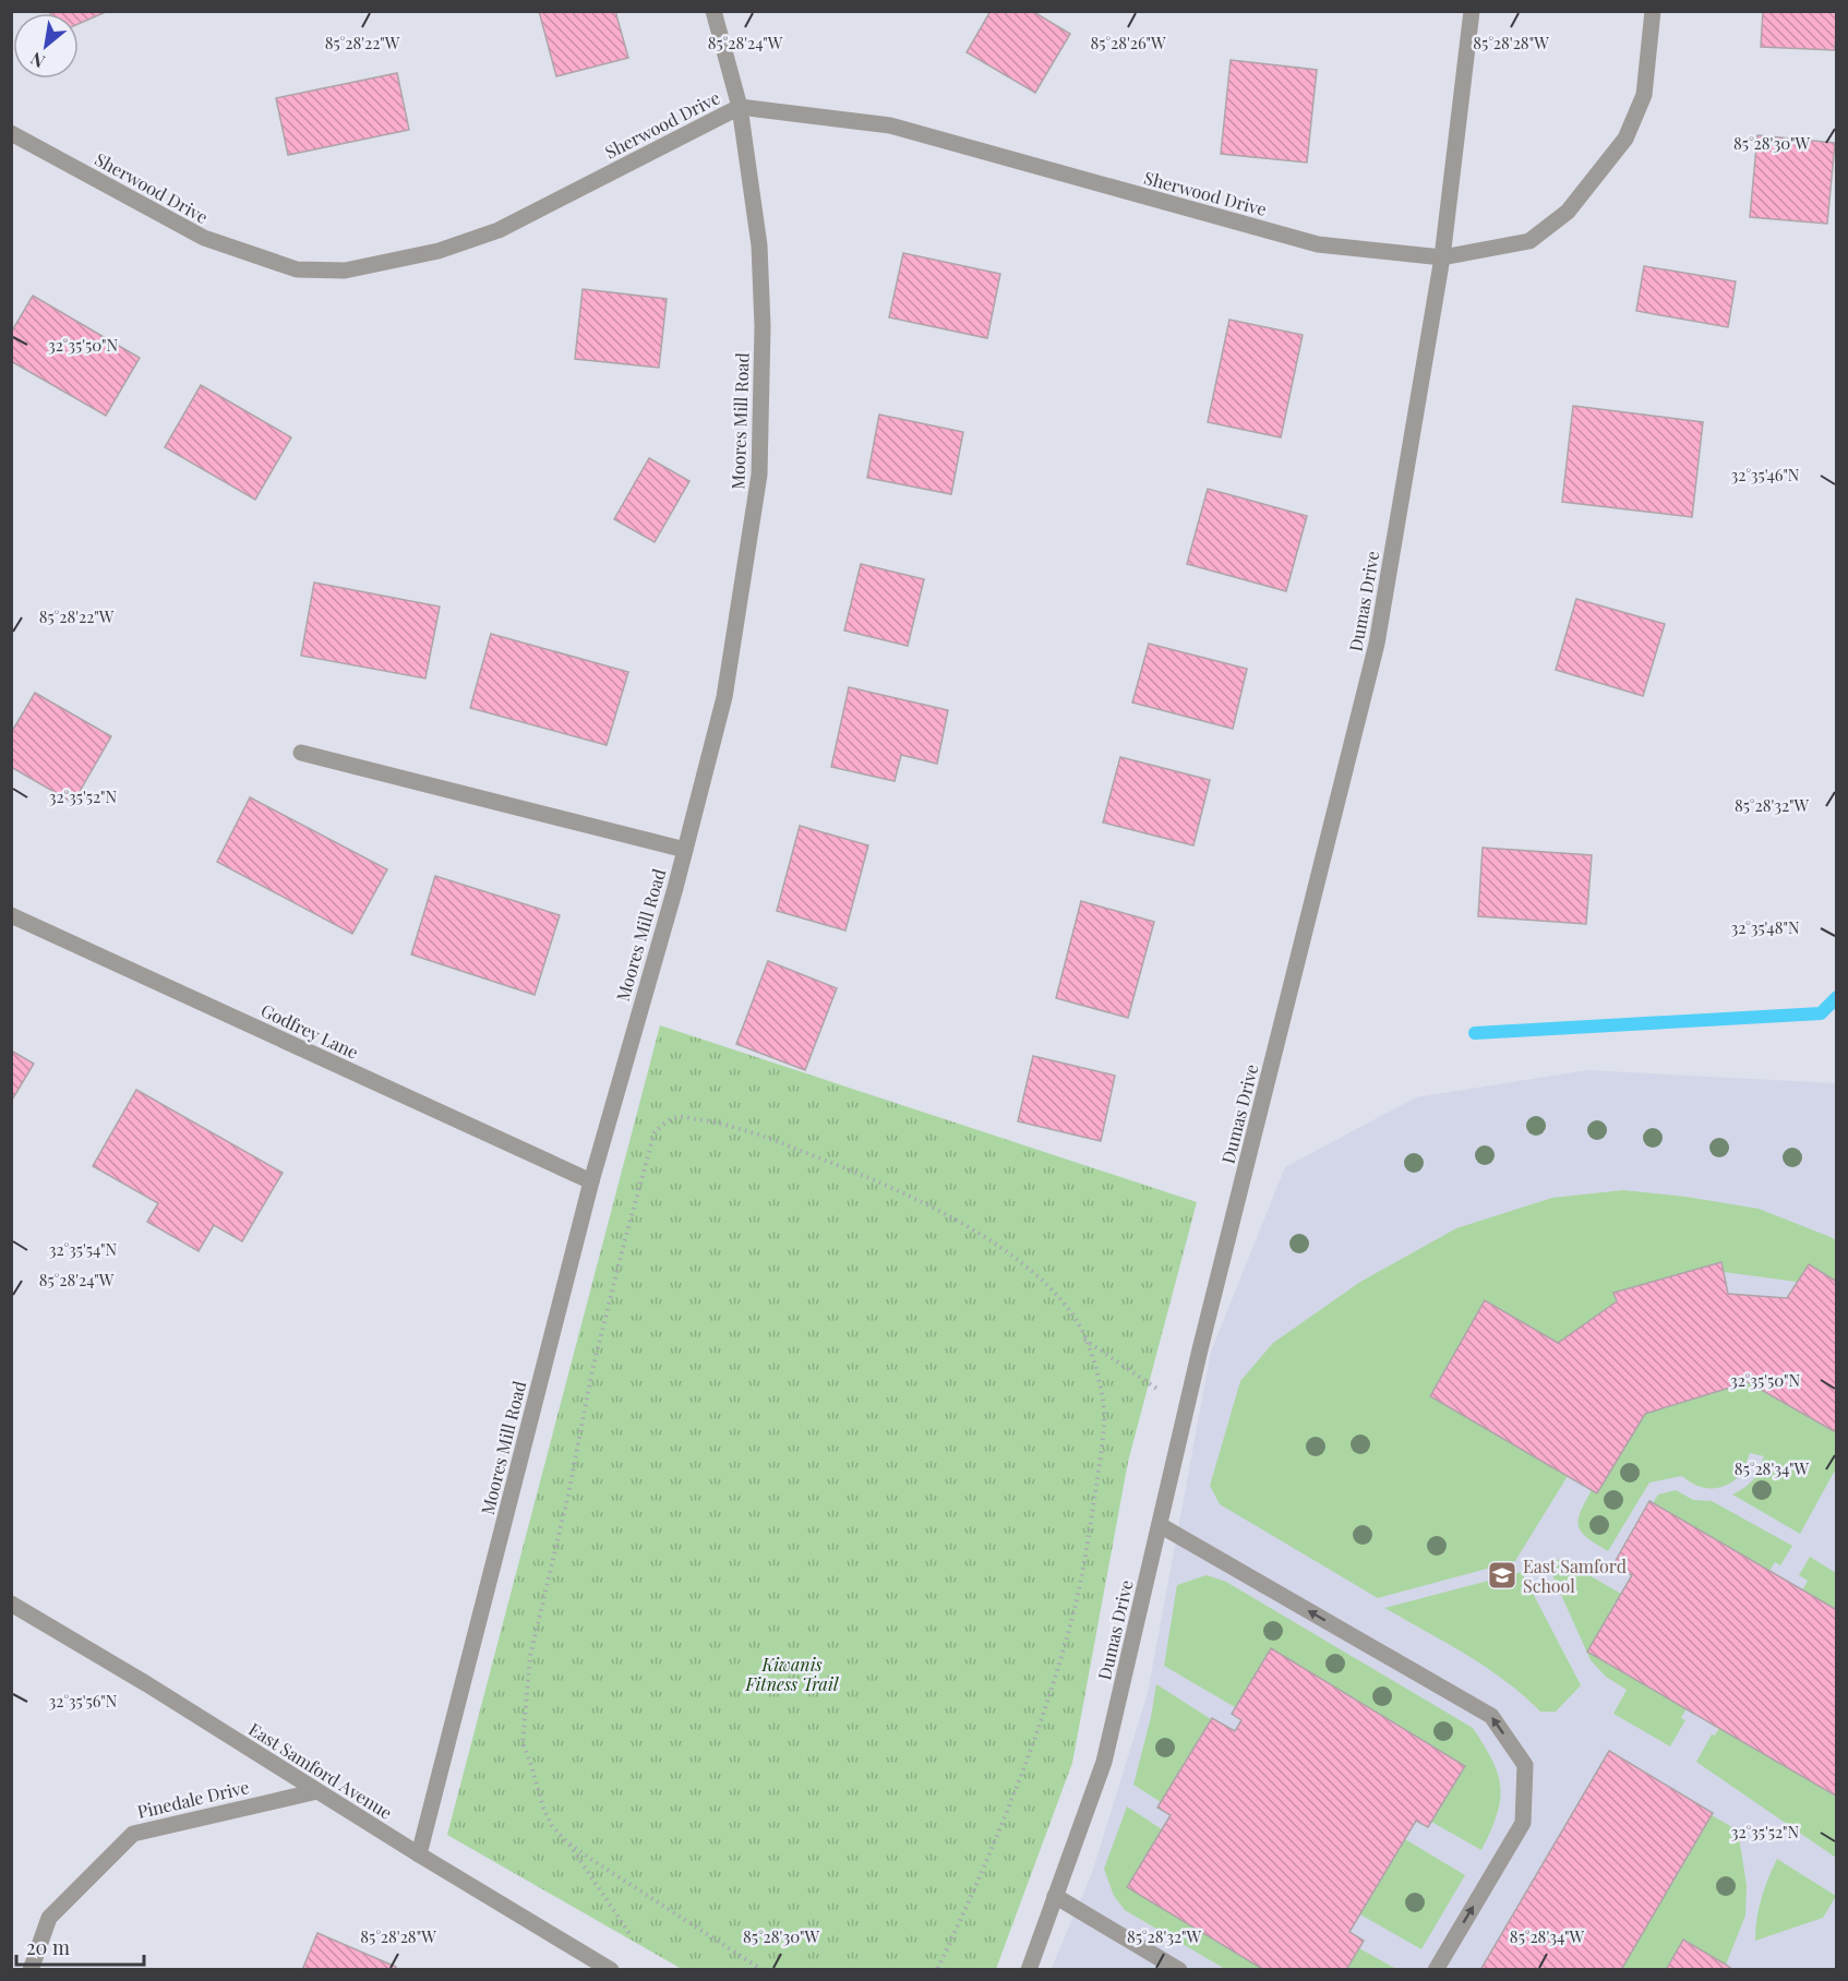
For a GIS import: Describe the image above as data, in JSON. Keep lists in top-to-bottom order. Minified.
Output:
{"streets":{"street":["Sherwood Drive","Moores Mill Road","Dumas Drive","Godfrey Lane","East Samford Avenue","Pinedale Drive"]},"crossings":[["Sherwood Drive","Moores Mill Road"],["Sherwood Drive","Dumas Drive"],["Moores Mill Road","Godfrey Lane"],["Moores Mill Road","East Samford Avenue"],["East Samford Avenue","Pinedale Drive"]],"parks":["Kiwanis Fitness Trail"],"places":{"school or university":["East Samford School"]},"scale_bar":"20 m","north":"bottom left","coordinates":["85°28'22\"W","85°28'24\"W","85°28'26\"W","85°28'28\"W","85°28'30\"W","32°35'50\"N","32°35'46\"N","32°35'52\"N","85°28'32\"W","32°35'48\"N","32°35'54\"N","85°28'34\"W","32°35'56\"N"]}
